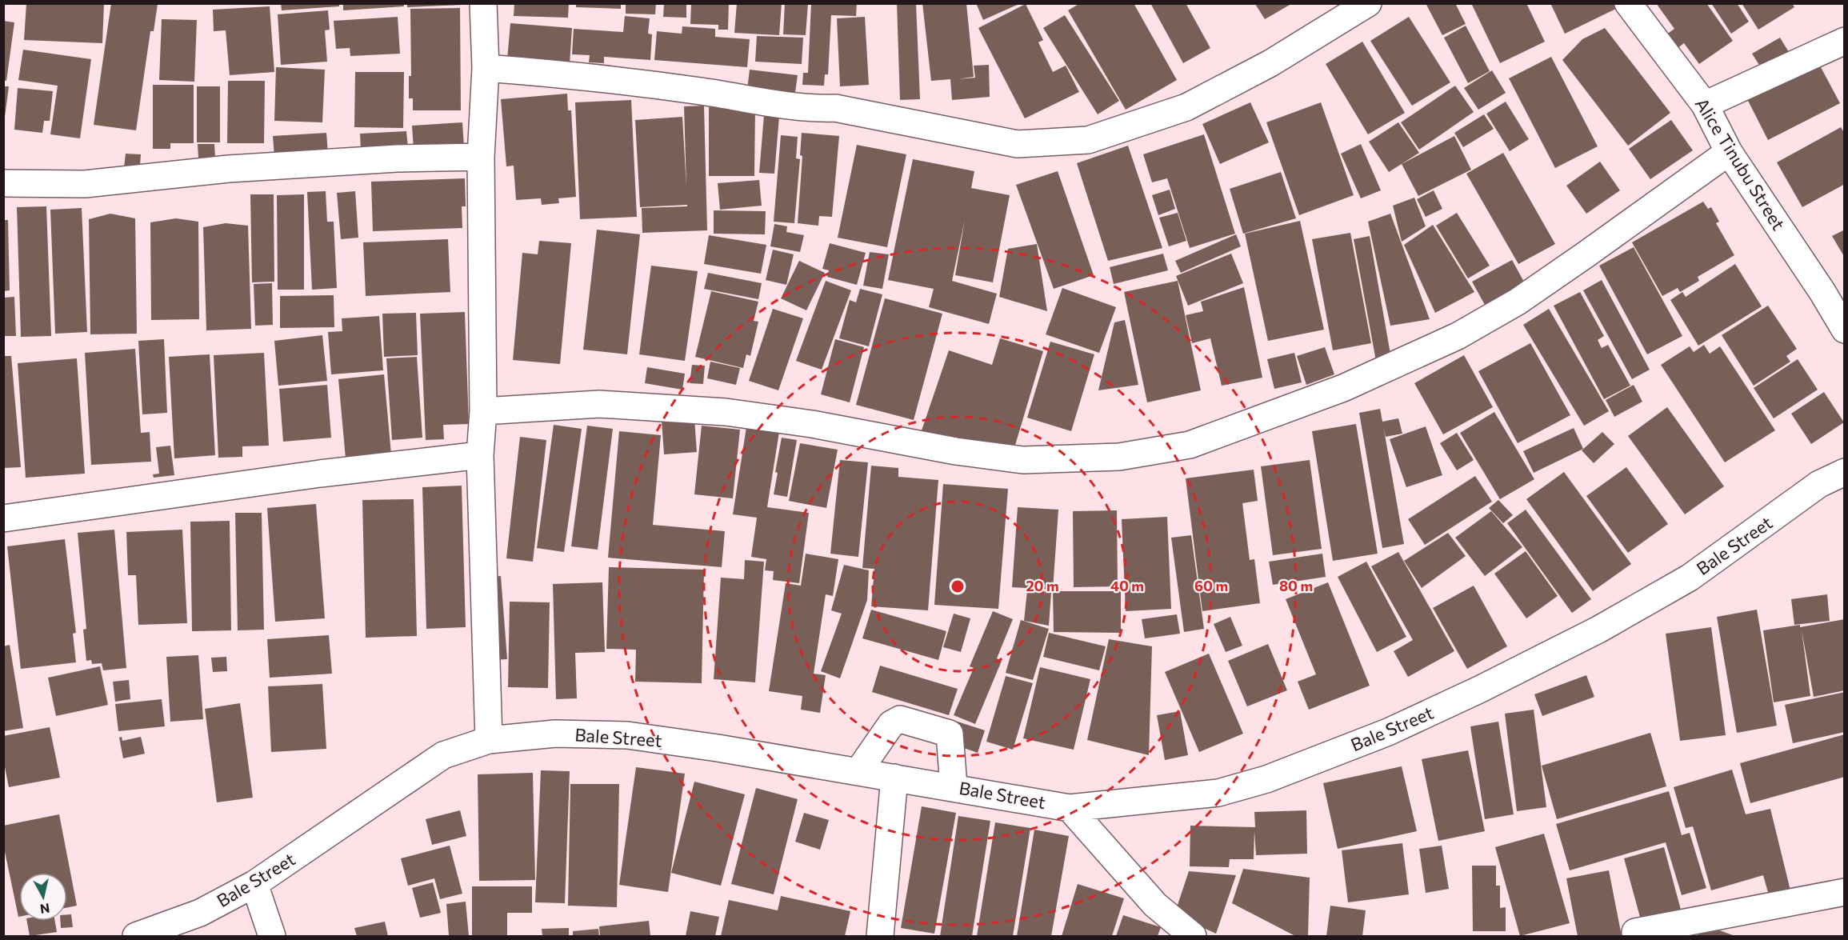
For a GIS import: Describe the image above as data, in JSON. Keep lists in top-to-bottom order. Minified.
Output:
{"streets":{"street":["Alice Tinubu Street","Bale Street"]},"north":"bottom","rings":["20 m","40 m","60 m","80 m"]}
